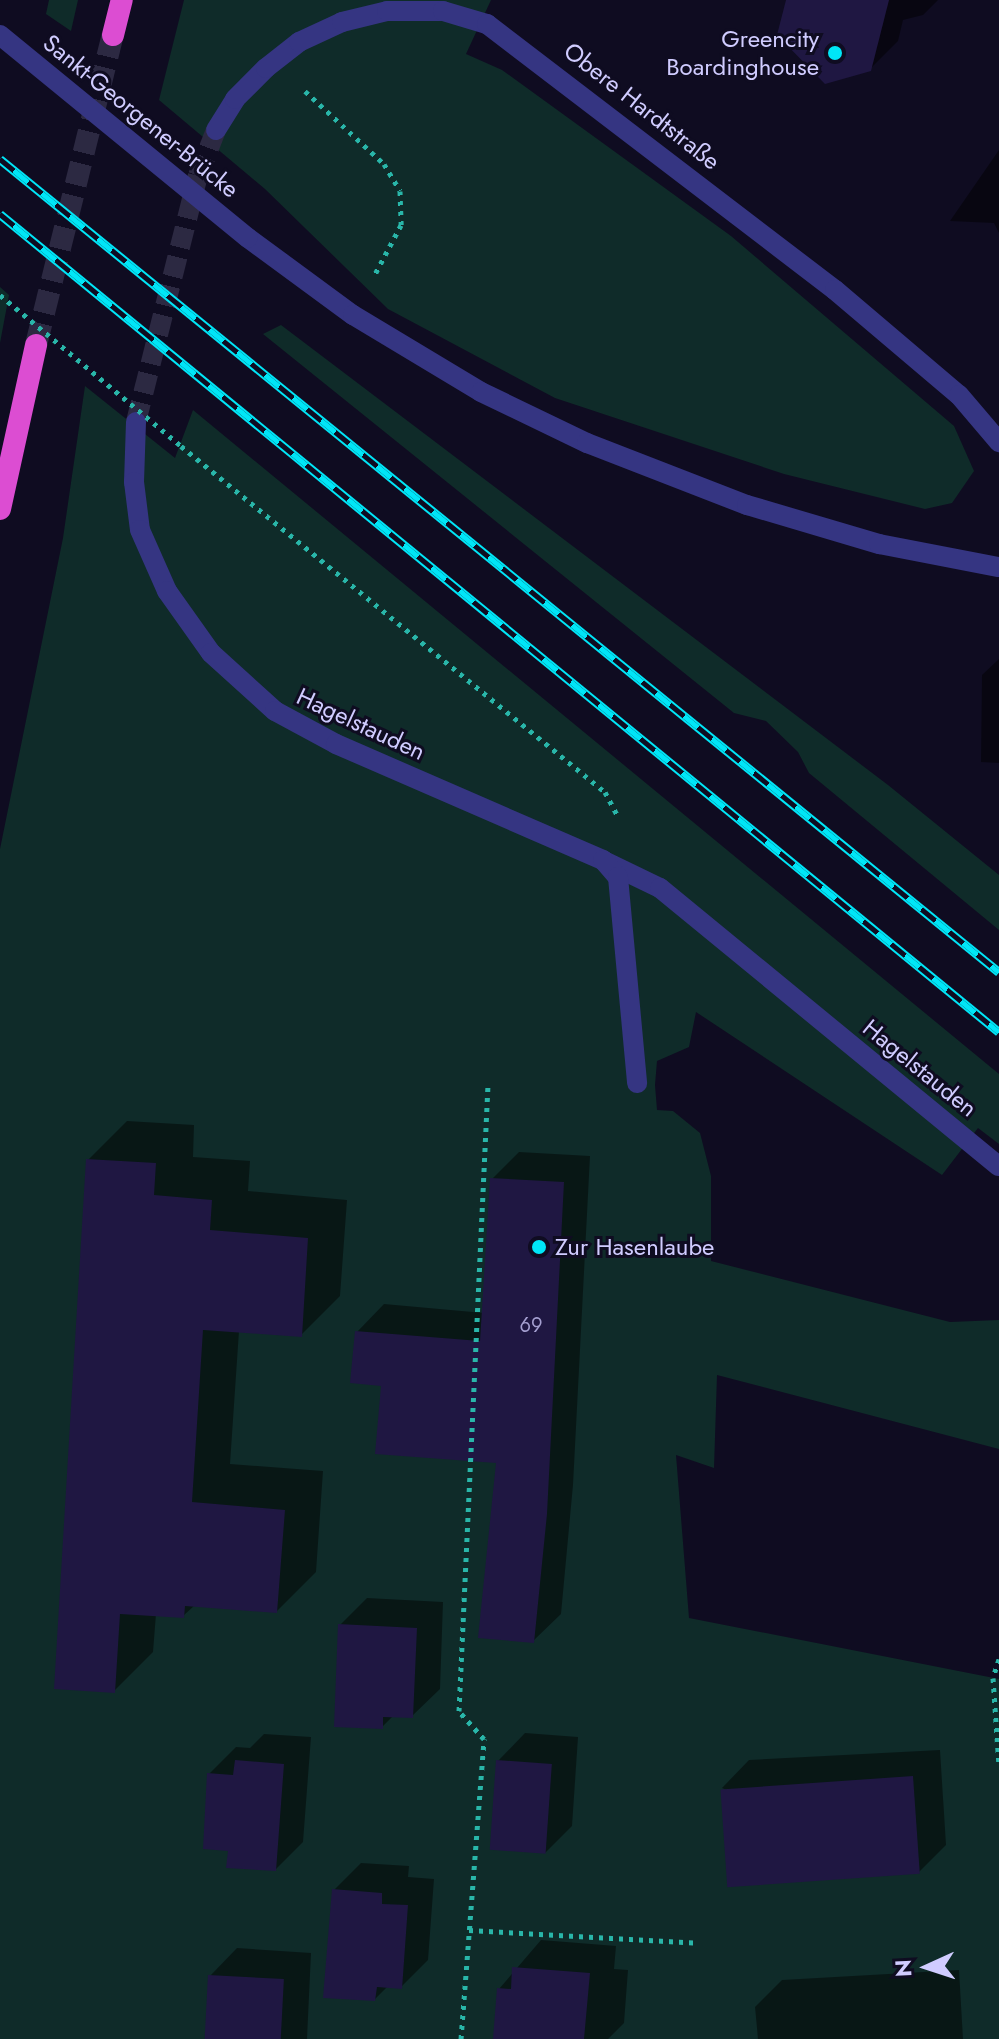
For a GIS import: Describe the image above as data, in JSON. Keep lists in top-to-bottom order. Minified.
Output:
{"streets":{"street":["Obere Hardtstraße","Sankt-Georgener-Brücke","Hagelstauden"]},"places":["Greencity Boardinghouse","Zur Hasenlaube"],"house_numbers":["69"],"north":"left"}
